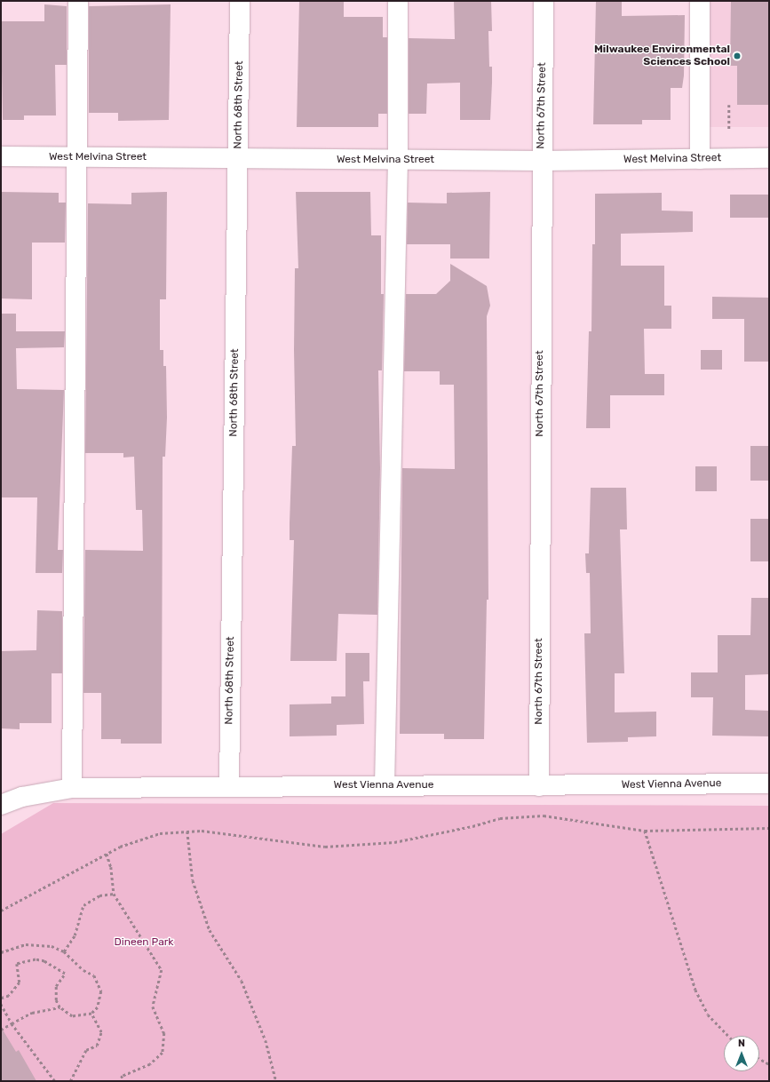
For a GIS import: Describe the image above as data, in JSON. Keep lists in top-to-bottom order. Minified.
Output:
{"streets":{"street":["North 68th Street","North 67th Street","West Melvina Street","West Vienna Avenue"]},"crossings":[["North 68th Street","West Melvina Street"],["North 68th Street","West Vienna Avenue"],["North 67th Street","West Melvina Street"],["North 67th Street","West Vienna Avenue"]],"parks":["Dineen Park"],"places":["Milwaukee Environmental Sciences School"],"north":"top"}
